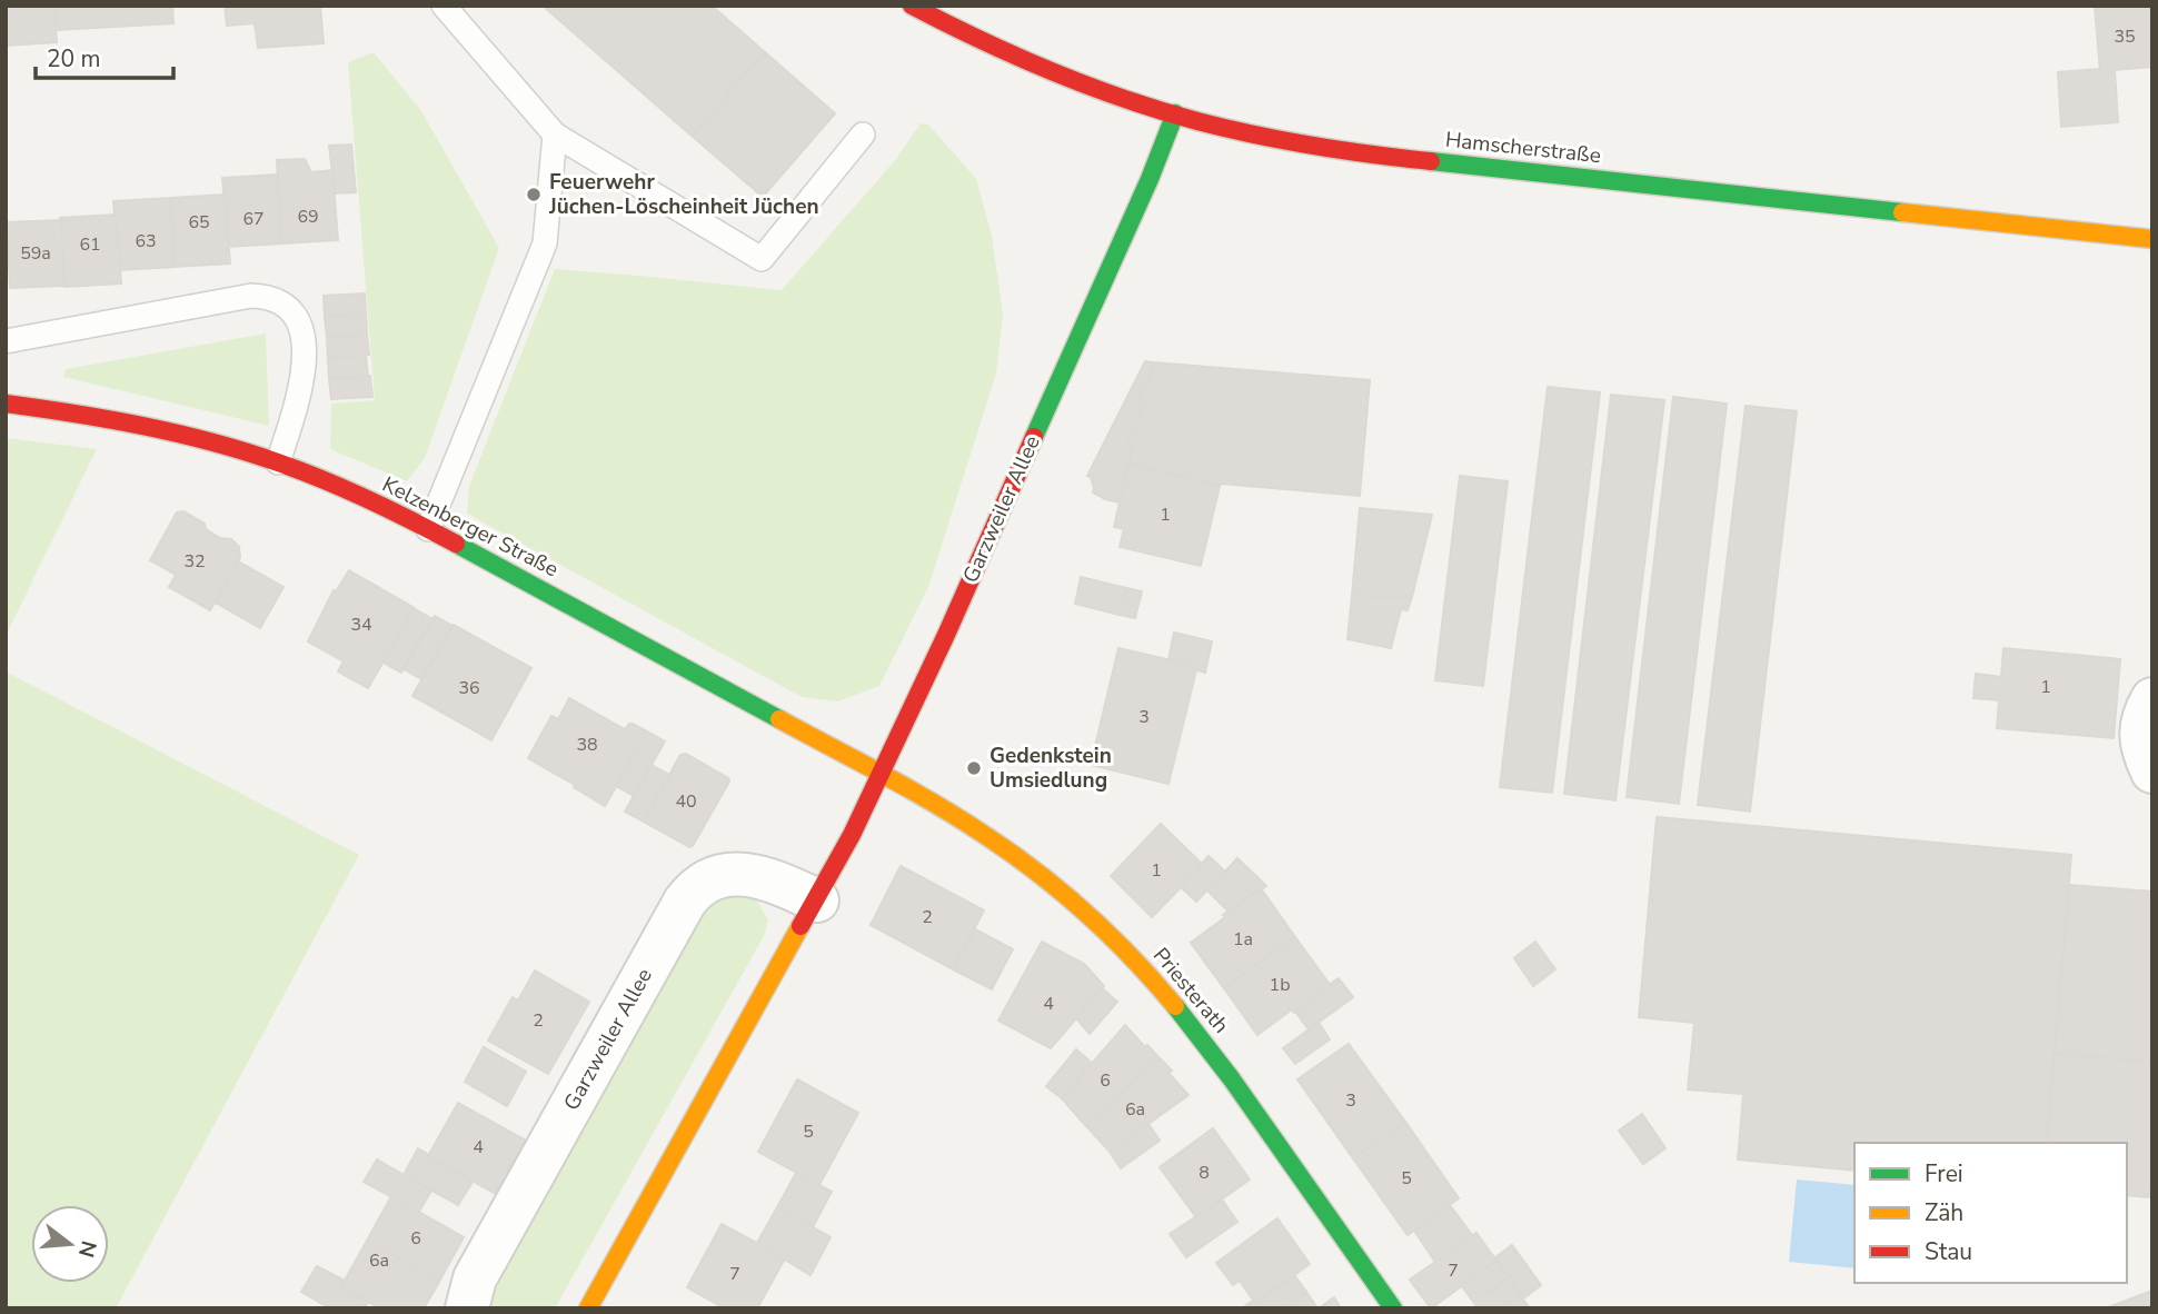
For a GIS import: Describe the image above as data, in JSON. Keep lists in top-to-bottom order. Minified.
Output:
{"streets":{"street":["Hamscherstraße","Garzweiler Allee","Kelzenberger Straße","Priesterath"]},"crossings":[["Hamscherstraße","Garzweiler Allee"],["Garzweiler Allee","Kelzenberger Straße"],["Garzweiler Allee","Priesterath"],["Kelzenberger Straße","Priesterath"]],"places":["Feuerwehr Jüchen-Löscheinheit Jüchen","Gedenkstein Umsiedlung"],"house_numbers":["35","69","67","65","63","61","59a","1","32","34","1","36","3","38","40","1","2","1a","1b","4","2","6","3","6a","5","4","8","5","6","6a","7","7"],"legend":["Frei","Zäh","Stau"],"scale_bar":"20 m","north":"right"}
